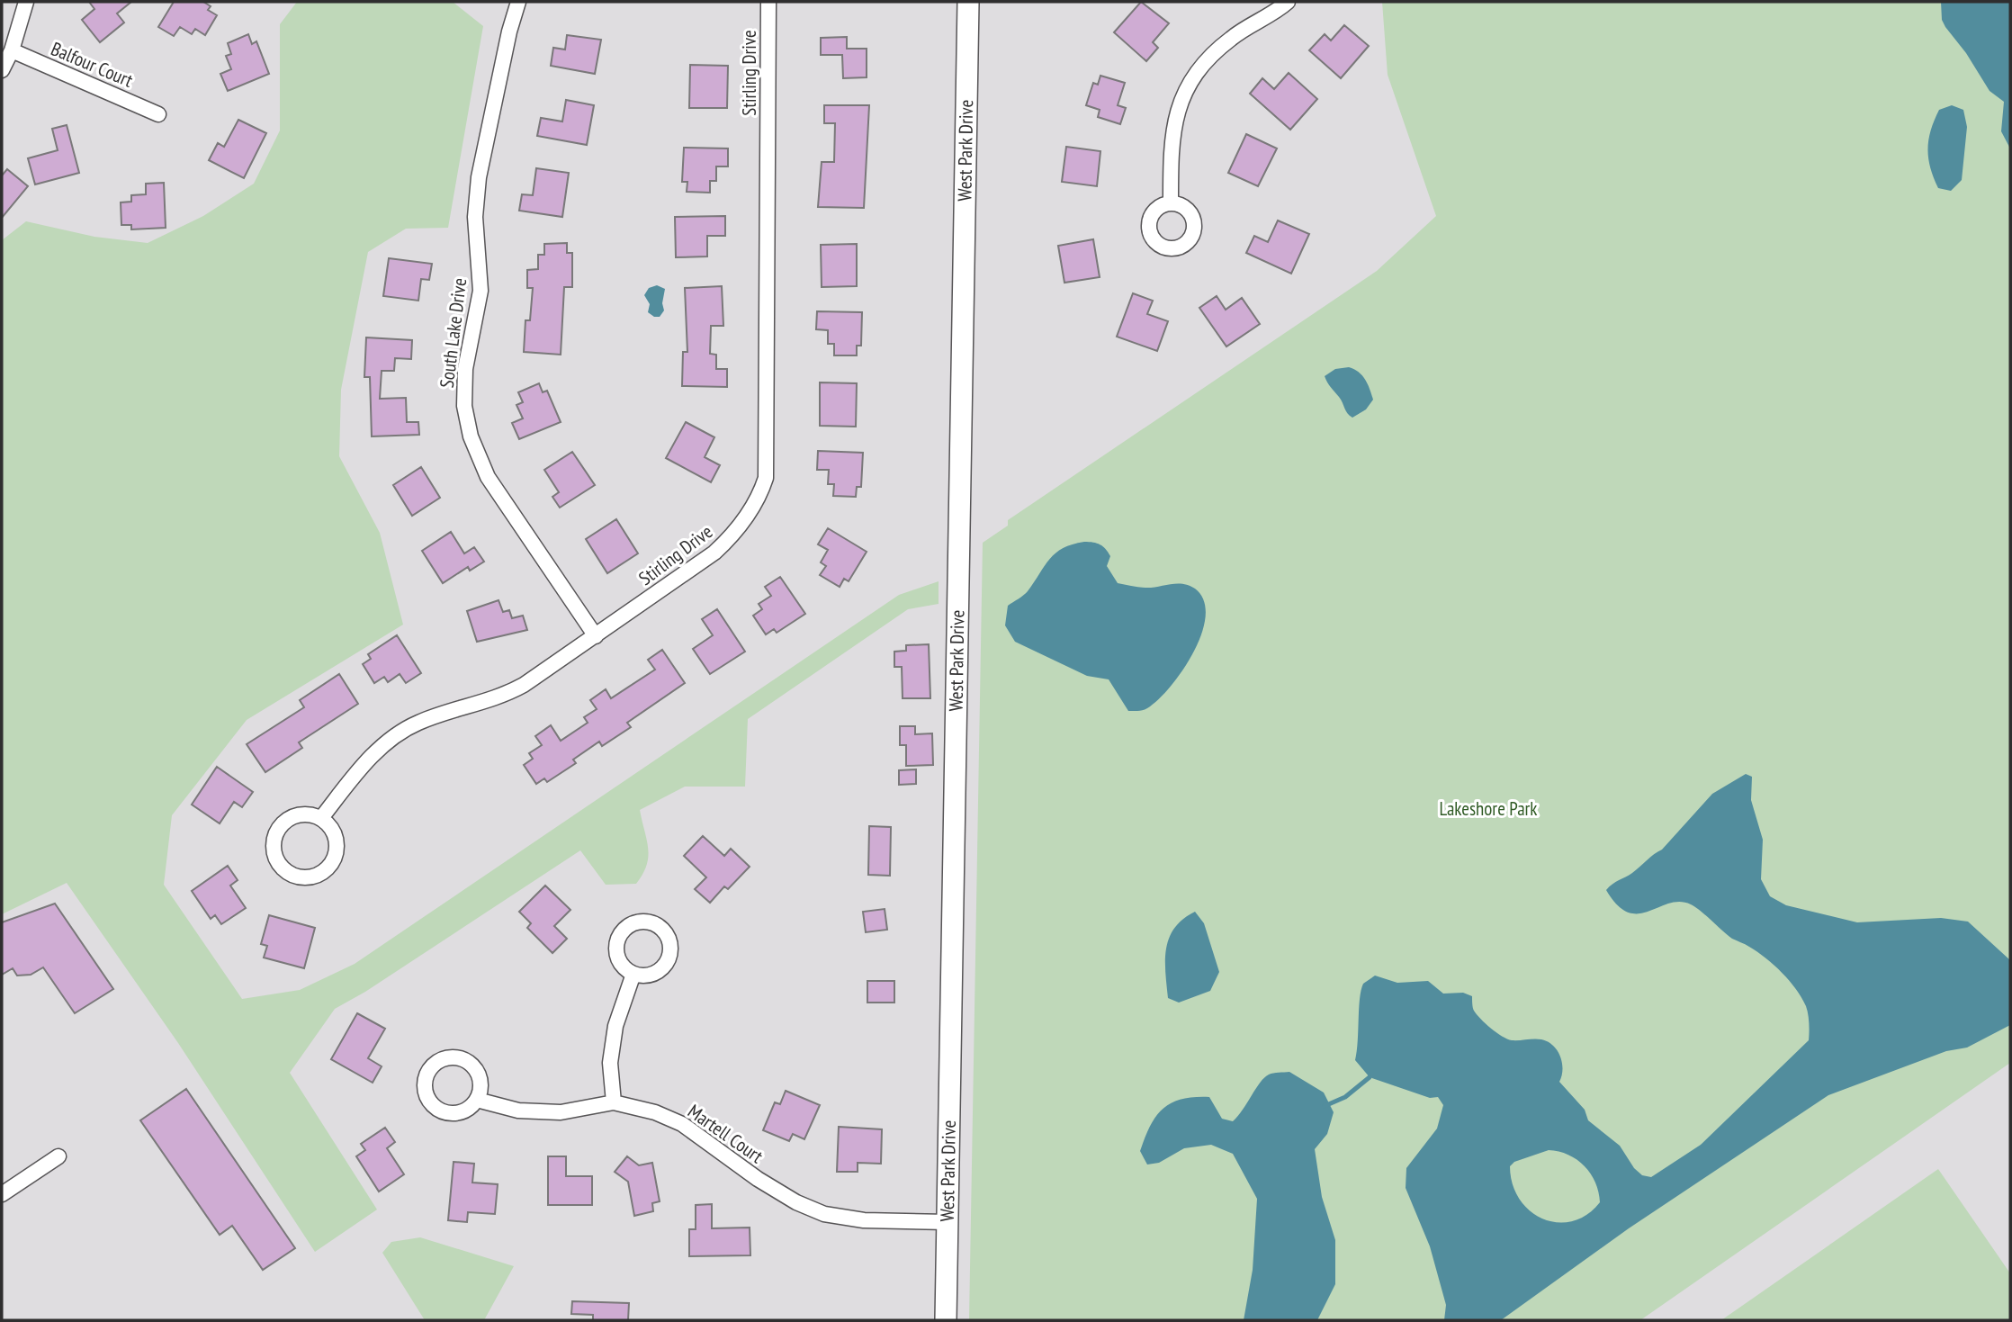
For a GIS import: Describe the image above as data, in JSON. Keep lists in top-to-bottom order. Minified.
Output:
{"streets":{"street":["Balfour Court","Stirling Drive","West Park Drive","South Lake Drive","Martell Court"]},"crossings":[["Stirling Drive","South Lake Drive"],["West Park Drive","Martell Court"]],"parks":["Lakeshore Park"]}
